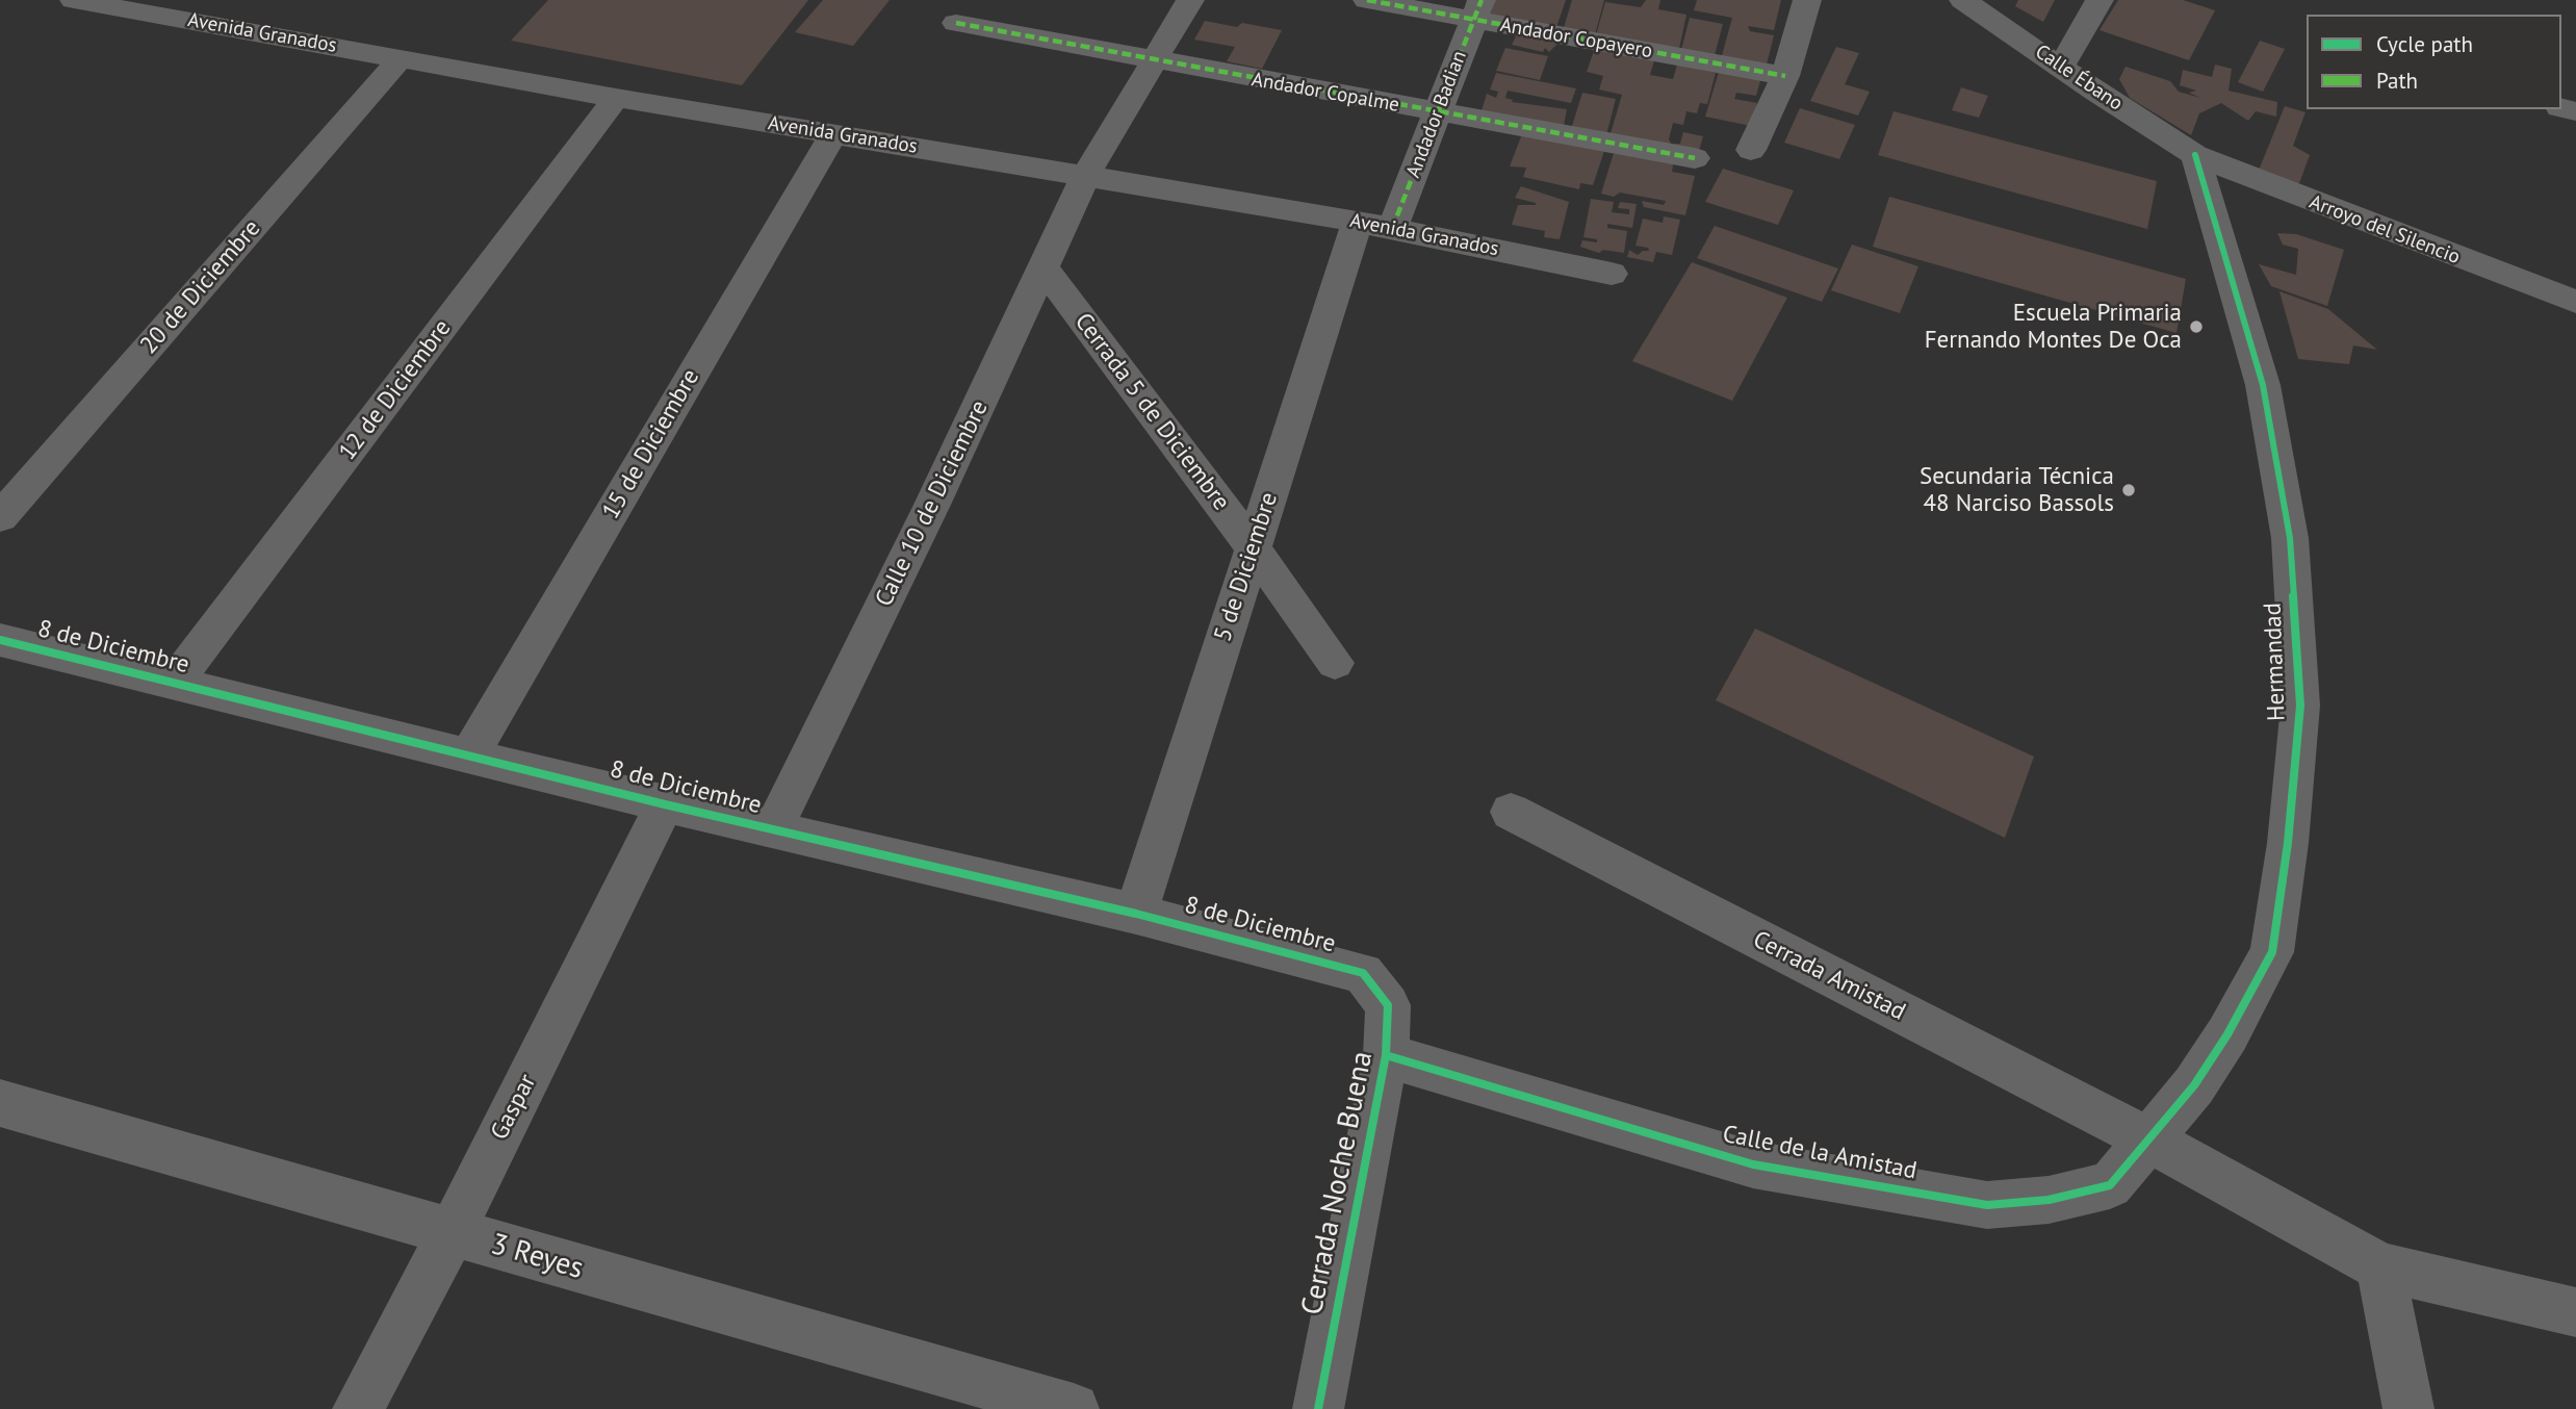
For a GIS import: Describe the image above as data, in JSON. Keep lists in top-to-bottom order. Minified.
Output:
{"streets":{"street":["Avenida Granados","Andador Copayero","Calle Ébano","Andador Copalme","Andador Badian","Arroyo del Silencio","20 de Diciembre","12 de Diciembre","Cerrada 5 de Diciembre","15 de Diciembre","Calle 10 de Diciembre","5 de Diciembre","8 de Diciembre","Hermandad","Cerrada Amistad","Gaspar","Calle de la Amistad","Cerrada Noche Buena","3 Reyes"]},"crossings":[["Avenida Granados","Andador Badian"],["Avenida Granados","20 de Diciembre"],["Avenida Granados","12 de Diciembre"],["Avenida Granados","15 de Diciembre"],["Avenida Granados","Calle 10 de Diciembre"],["Avenida Granados","5 de Diciembre"],["Andador Copayero","Andador Badian"],["Calle Ébano","Arroyo del Silencio"],["Calle Ébano","Hermandad"],["Andador Copalme","Andador Badian"],["Andador Copalme","Calle 10 de Diciembre"],["Andador Badian","5 de Diciembre"],["Arroyo del Silencio","Hermandad"],["12 de Diciembre","8 de Diciembre"],["Cerrada 5 de Diciembre","Calle 10 de Diciembre"],["Cerrada 5 de Diciembre","5 de Diciembre"],["15 de Diciembre","8 de Diciembre"],["Calle 10 de Diciembre","8 de Diciembre"],["5 de Diciembre","8 de Diciembre"],["8 de Diciembre","Gaspar"],["8 de Diciembre","Cerrada Noche Buena"],["Hermandad","Cerrada Amistad"],["Hermandad","Calle de la Amistad"],["Cerrada Amistad","Calle de la Amistad"],["Gaspar","3 Reyes"],["Calle de la Amistad","Cerrada Noche Buena"]],"places":["Escuela Primaria Fernando Montes De Oca","Secundaria Técnica 48 Narciso Bassols"],"legend":["Cycle path","Path"]}
